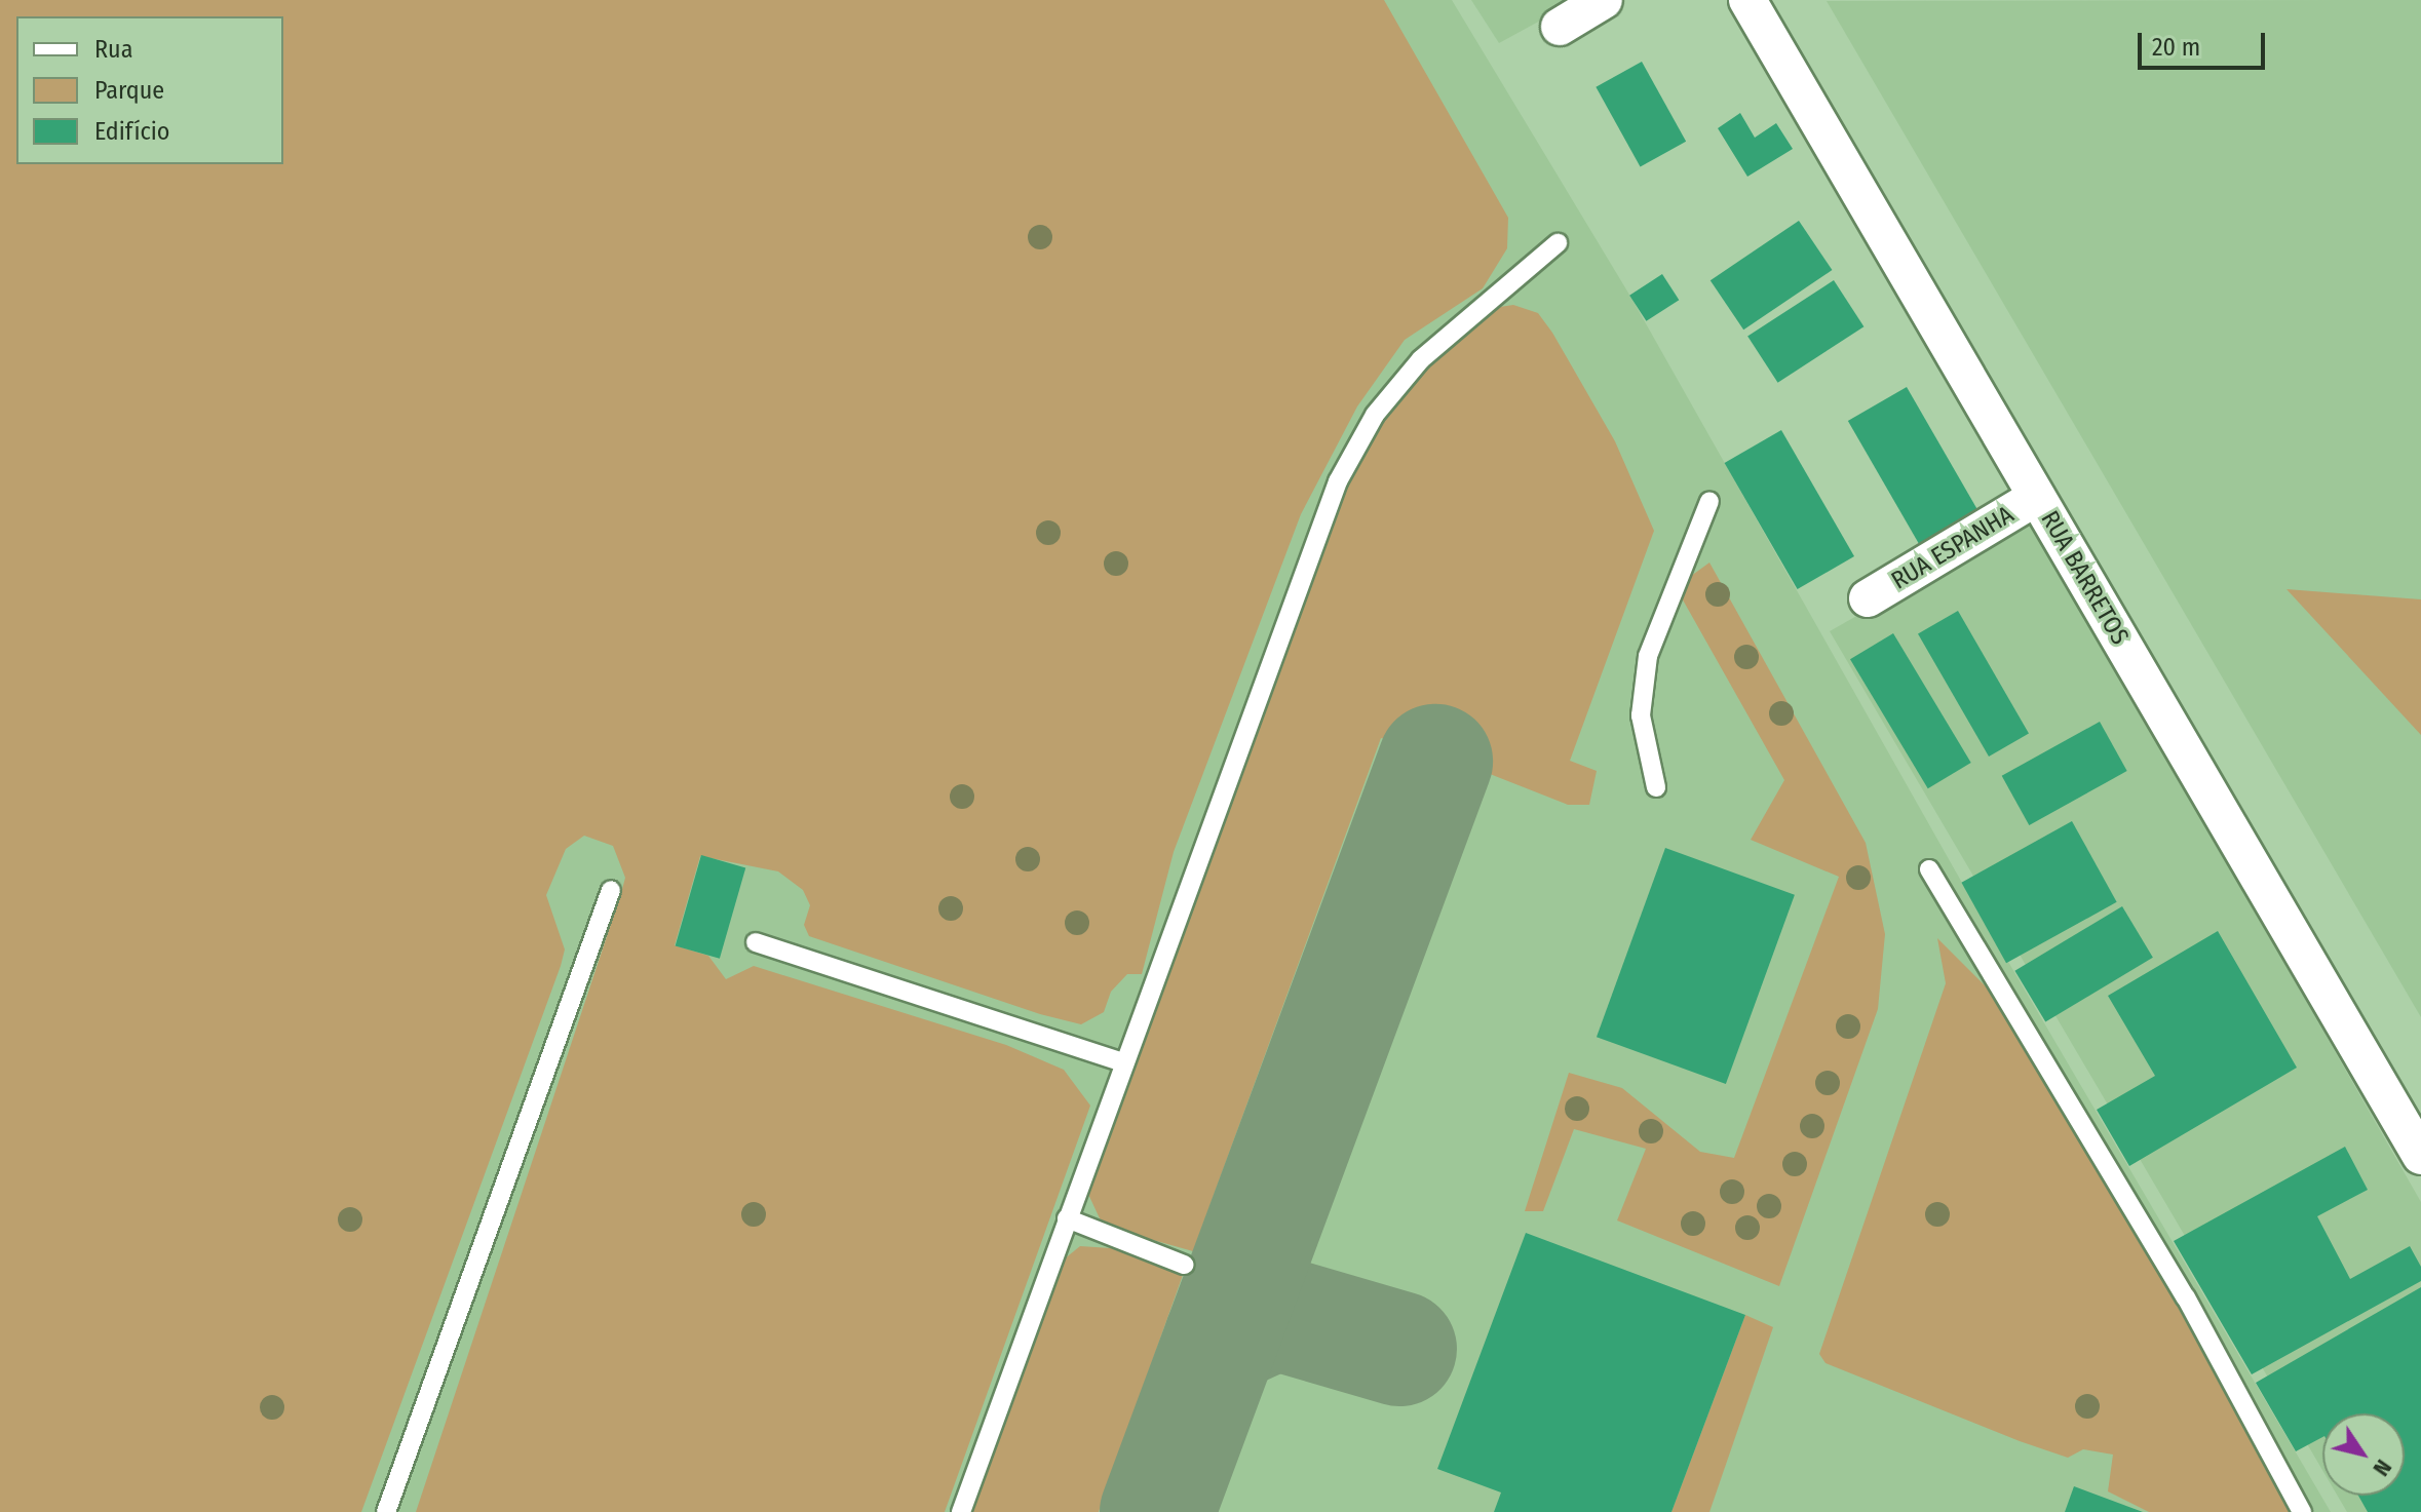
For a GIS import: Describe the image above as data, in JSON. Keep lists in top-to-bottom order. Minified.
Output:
{"streets":{"street":["RUA ESPANHA","RUA BARRETOS"]},"crossings":[["RUA ESPANHA","RUA BARRETOS"]],"legend":["Rua","Parque","Edifício"],"scale_bar":"20 m","north":"bottom right"}
